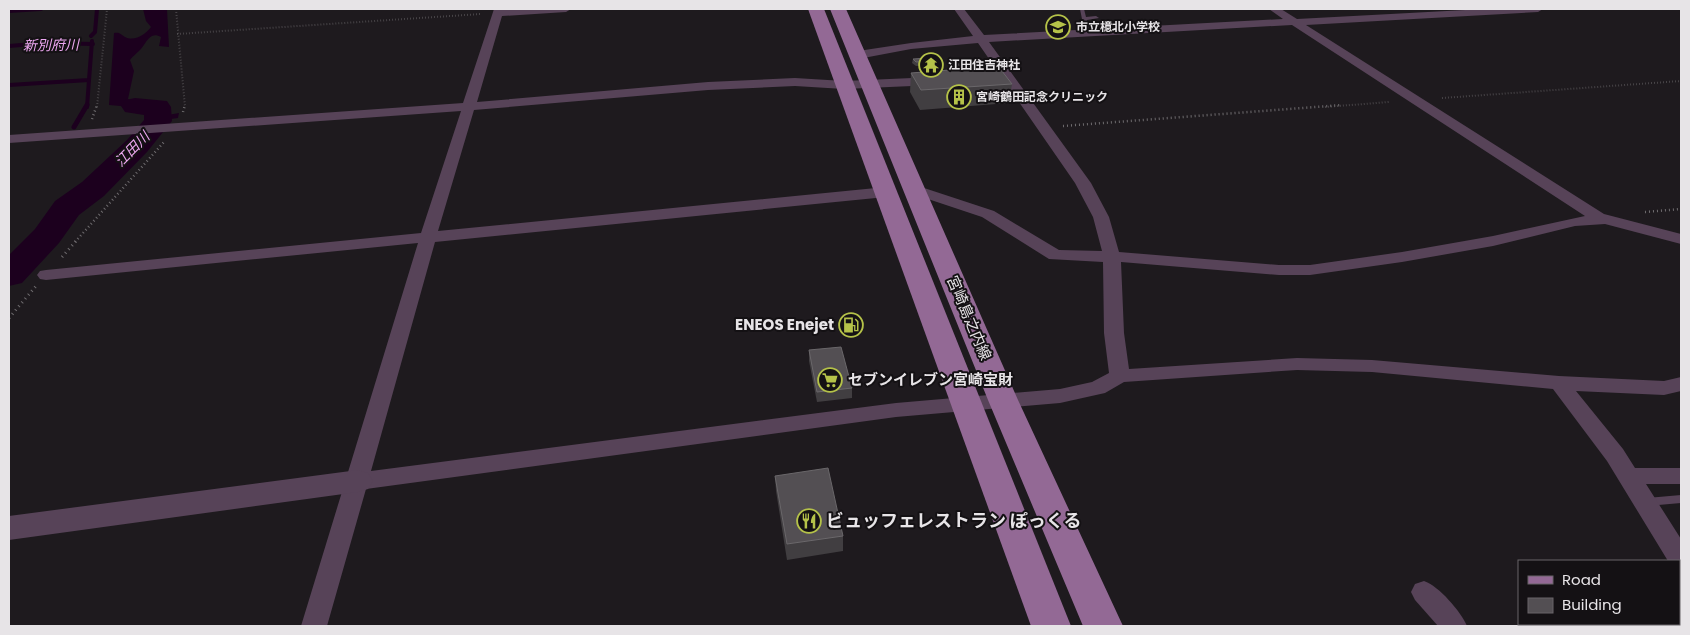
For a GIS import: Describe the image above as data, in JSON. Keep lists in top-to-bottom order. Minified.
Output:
{"streets":{"main road":["宮崎島之内線"]},"water":["新別府川","江田川"],"places":{"school or university":["市立檍北小学校"],"temple":["江田住吉神社"],"building":["宮崎鶴田記念クリニック"],"fuel station":["ENEOS Enejet"],"supermarket":["セブンイレブン宮崎宝財"],"restaurant":["ビュッフェレストラン ぽっくる"]},"legend":["Road","Building"]}
